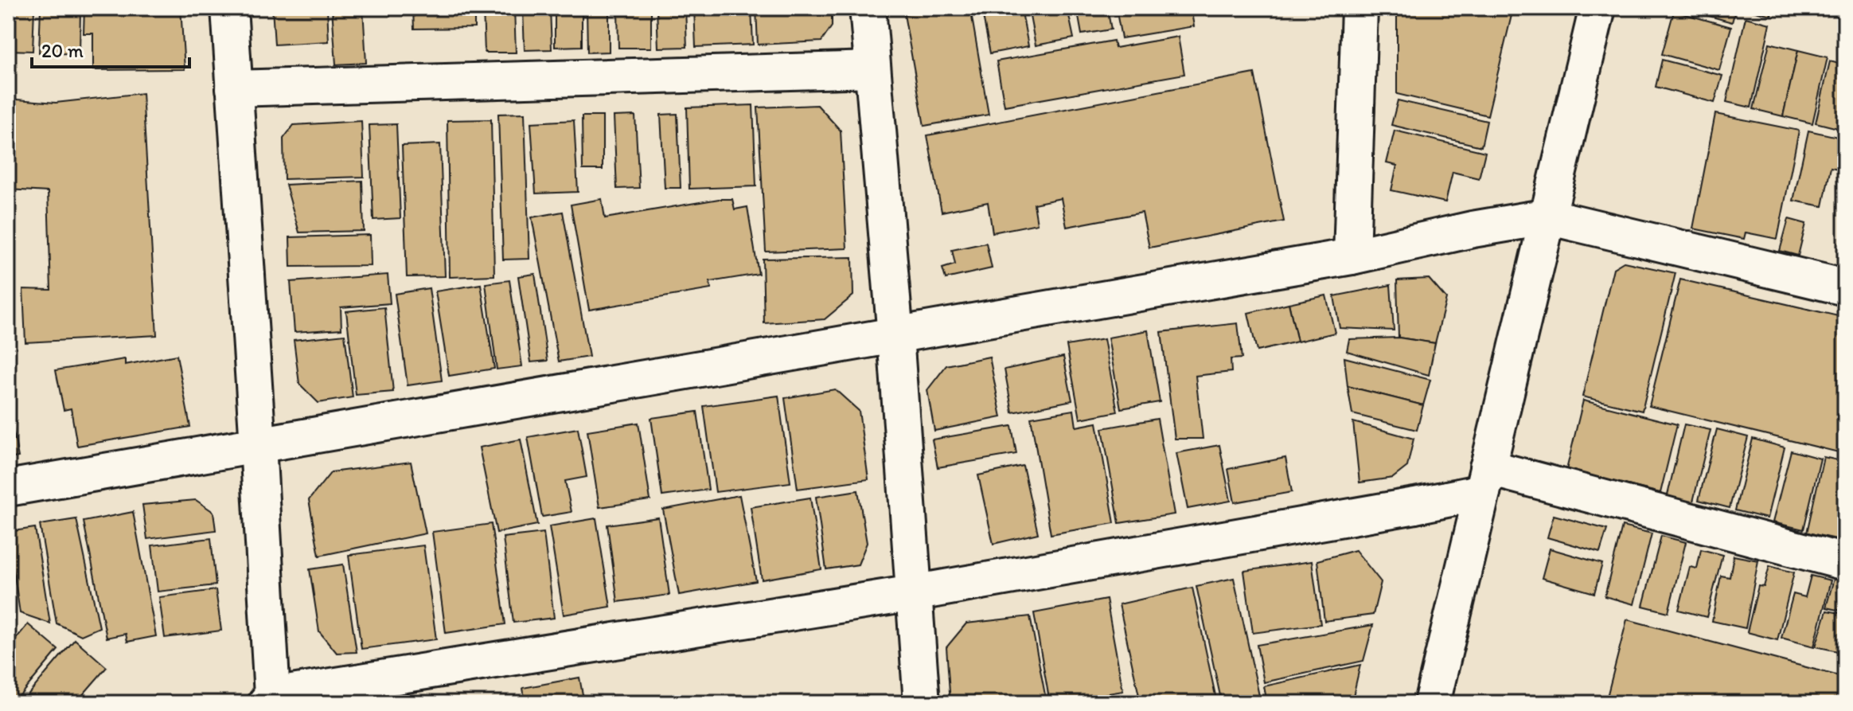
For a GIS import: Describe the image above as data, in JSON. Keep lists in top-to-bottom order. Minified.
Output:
{"scale_bar":"20 m"}
